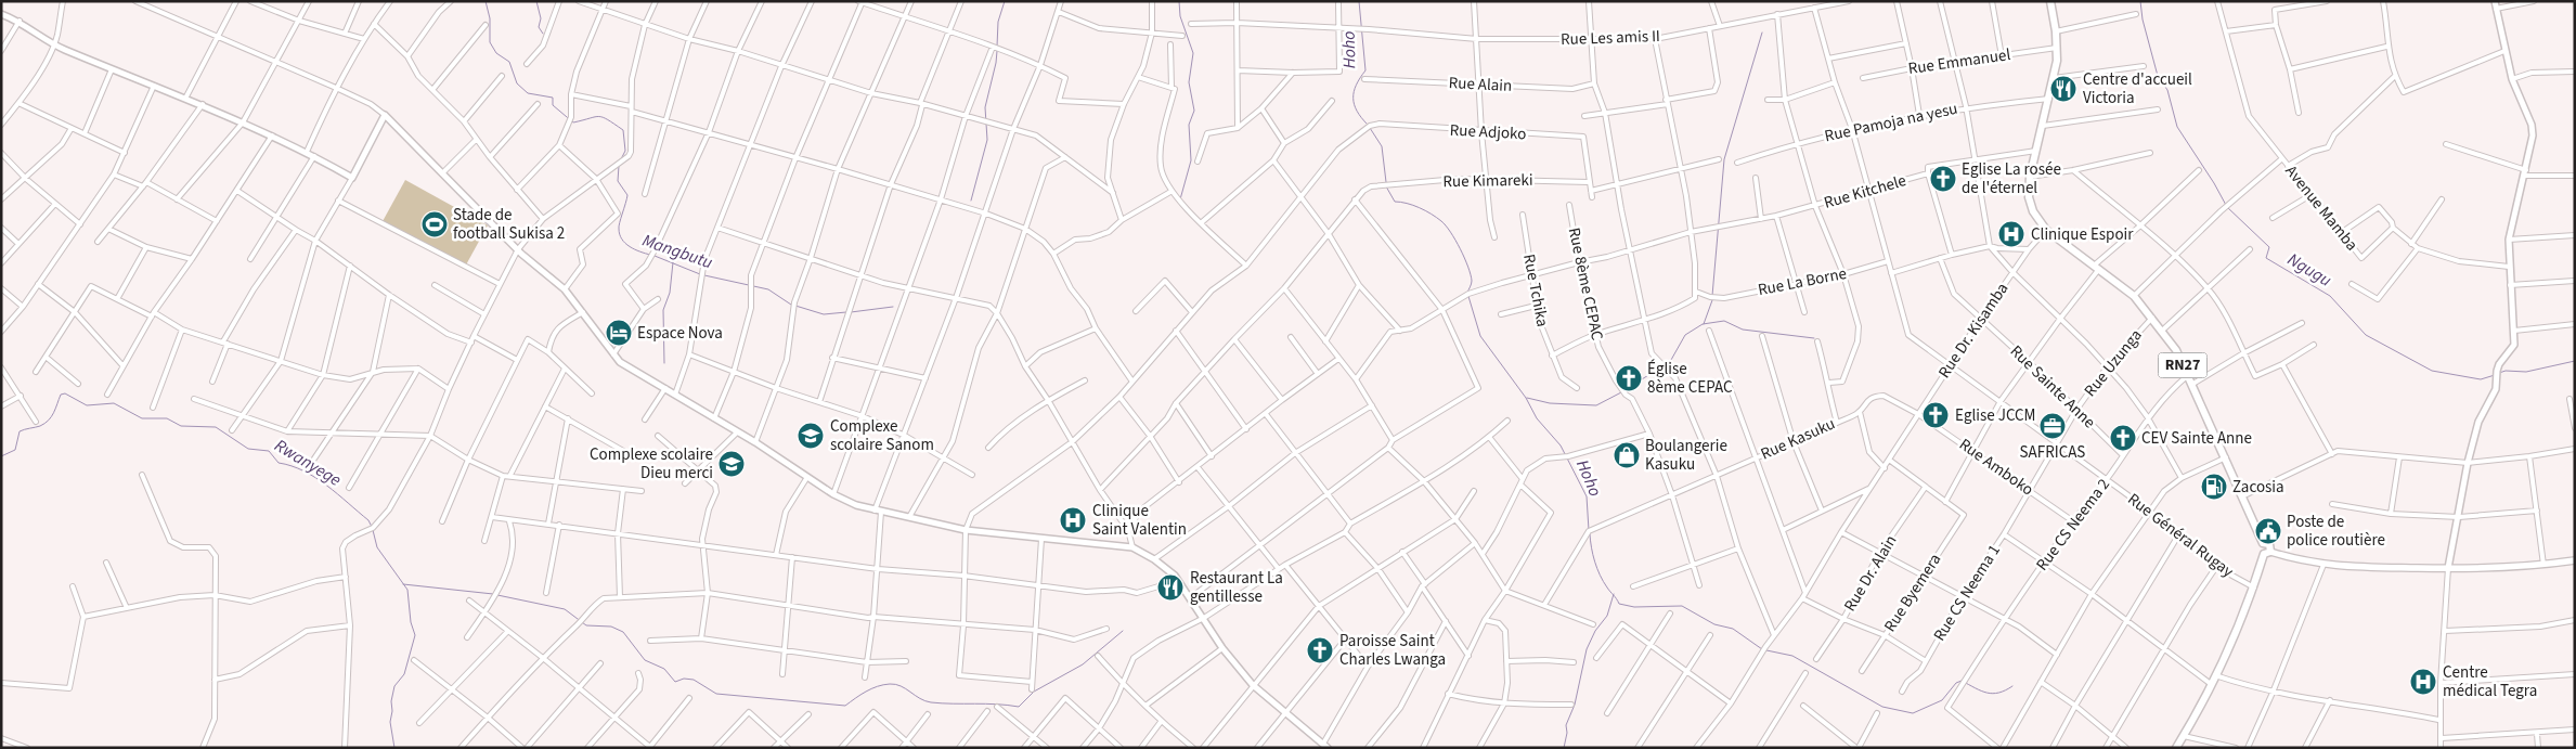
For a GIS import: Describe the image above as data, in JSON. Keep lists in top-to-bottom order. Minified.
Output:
{"streets":{"main road":["RN27"],"street":["Rue Les amis II","Rue Emmanuel","Rue Alain","Rue Pamoja na yesu","Rue Adjoko","Rue Kimareki","Rue Kitchele","Avenue Mamba","Rue La Borne","Rue 8ème CEPAC","Rue Tchika","Rue Dr. Kisamba","Rue Uzunga","Rue Sainte Anne","Rue Kasuku","Rue Amboko","Rue CS Neema 2","Rue Général Rugay","Rue Dr. Alain","Rue Byemera","Rue CS Neema 1"]},"crossings":[["Rue Les amis II","Rue Général Rugay"],["Rue Emmanuel","RN27"],["Rue Emmanuel","Rue Général Rugay"],["Rue Pamoja na yesu","RN27"],["Rue Pamoja na yesu","Rue Général Rugay"],["Rue Adjoko","Rue Kimareki"],["Rue Kitchele","Rue 8ème CEPAC"],["Rue Kitchele","Rue Tchika"],["Rue Kitchele","RN27"],["Rue Kitchele","Rue Général Rugay"],["Rue La Borne","Rue Général Rugay"],["Rue Dr. Kisamba","RN27"],["Rue Dr. Kisamba","Rue Sainte Anne"],["Rue Dr. Kisamba","Rue Kasuku"],["Rue Dr. Kisamba","Rue Amboko"],["Rue Dr. Kisamba","Rue Général Rugay"],["Rue Uzunga","RN27"],["Rue Uzunga","Rue Sainte Anne"],["Rue Uzunga","Rue Général Rugay"],["Rue Uzunga","Rue CS Neema 1"],["RN27","Rue CS Neema 2"],["RN27","Rue Général Rugay"],["Rue Sainte Anne","Rue CS Neema 2"],["Rue Kasuku","Rue Amboko"],["Rue Amboko","Rue CS Neema 2"],["Rue Amboko","Rue CS Neema 1"],["Rue CS Neema 2","Rue Général Rugay"],["Rue Général Rugay","Rue CS Neema 1"]],"water":["Hoho","Mangbutu","Ngugu","Rwanyege"],"places":{"restaurant":["Centre d'accueil Victoria","Restaurant La gentillesse"],"church":["Eglise La rosée de l'éternel","Église 8ème CEPAC","Eglise JCCM","CEV Sainte Anne","Paroisse Saint Charles Lwanga"],"sports":["Stade de football Sukisa 2"],"hospital":["Clinique Espoir","Clinique Saint Valentin","Centre médical Tegra"],"hotel":["Espace Nova"],"office":["SAFRICAS"],"school or university":["Complexe scolaire Sanom","Complexe scolaire Dieu merci"],"shop":["Boulangerie Kasuku"],"fuel station":["Zacosia"],"public building":["Poste de police routière"]}}
